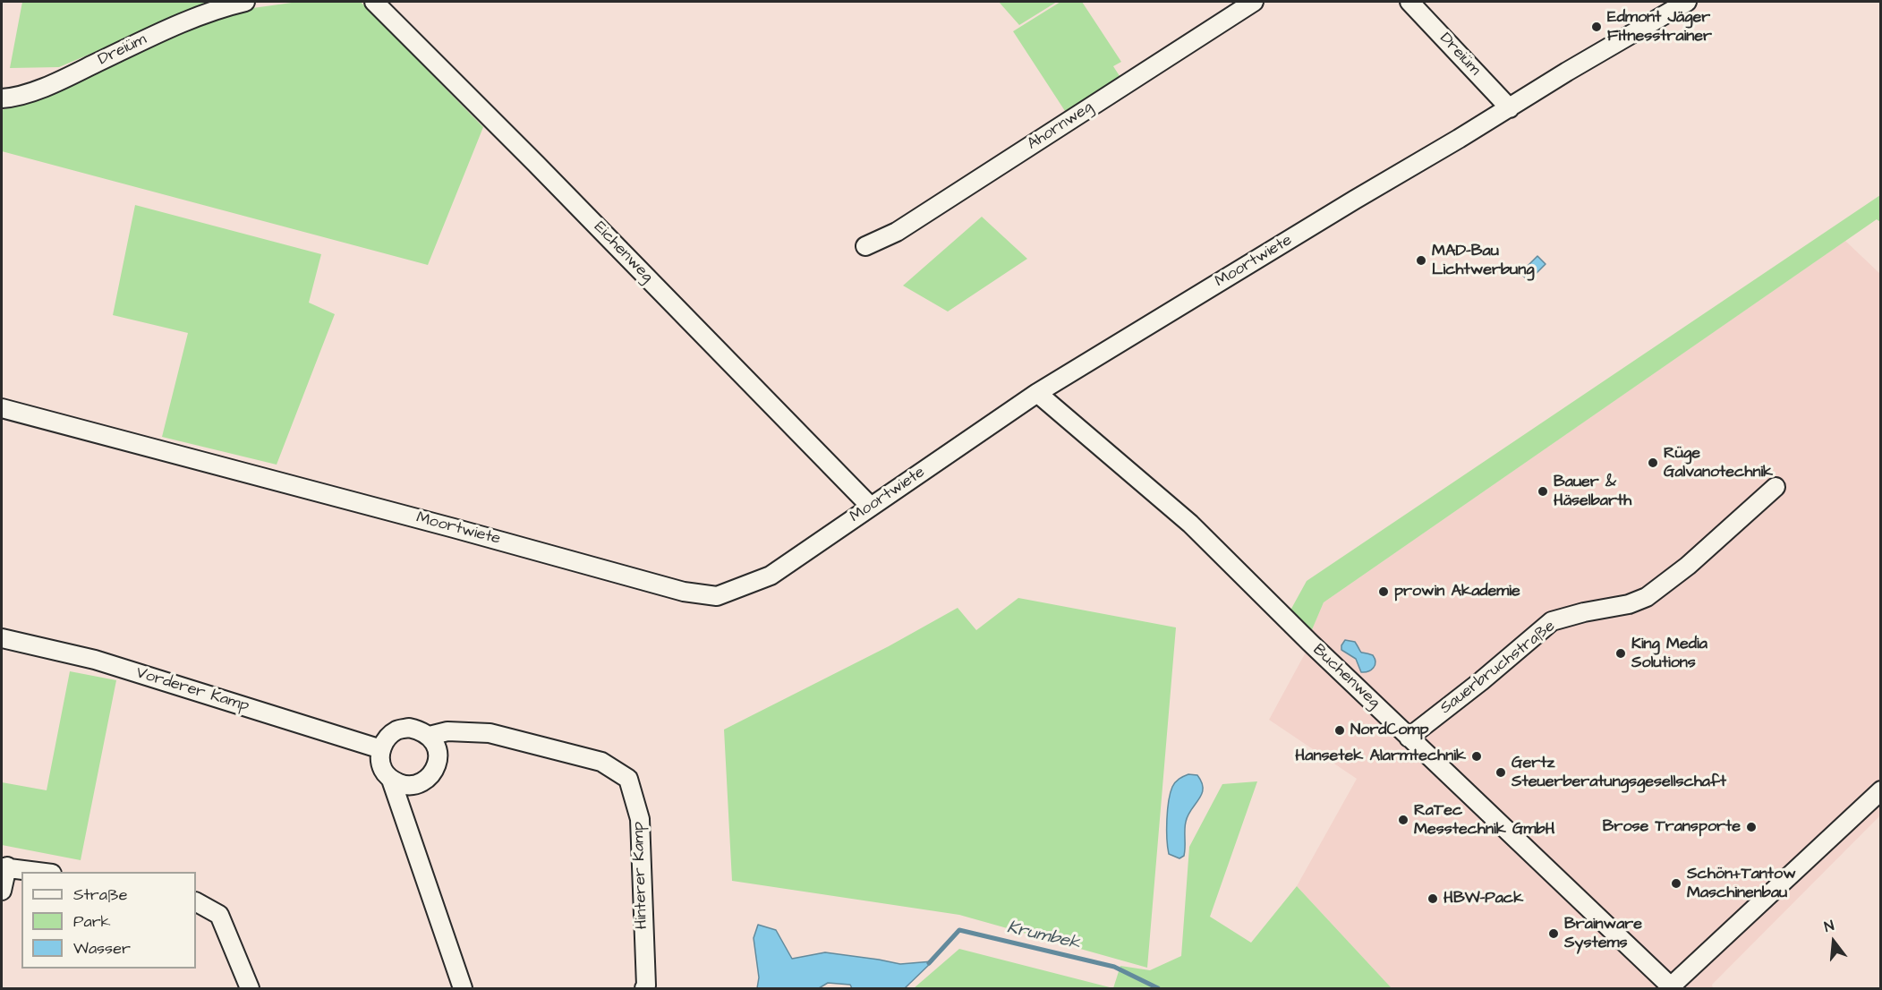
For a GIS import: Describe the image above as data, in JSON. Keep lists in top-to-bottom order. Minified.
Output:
{"streets":{"street":["Dreiüm","Ahornweg","Eichenweg","Moortwiete","Sauerbruchstraße","Buchenweg","Vorderer Kamp","Hinterer Kamp"]},"crossings":[["Dreiüm","Moortwiete"],["Eichenweg","Moortwiete"],["Moortwiete","Buchenweg"],["Sauerbruchstraße","Buchenweg"],["Vorderer Kamp","Hinterer Kamp"]],"water":["Krumbek"],"places":["Edmont Jäger Fitnesstrainer","MAD-Bau Lichtwerbung","Rüge Galvanotechnik","Bauer & Häselbarth","prowin Akademie","King Media Solutions","NordComp","Hansetek Alarmtechnik","Gertz Steuerberatungsgesellschaft","RaTec Messtechnik GmbH","Brose Transporte","Schön+Tantow Maschinenbau","HBW-Pack","Brainware Systems"],"legend":["Straße","Park","Wasser"],"north":"top"}
